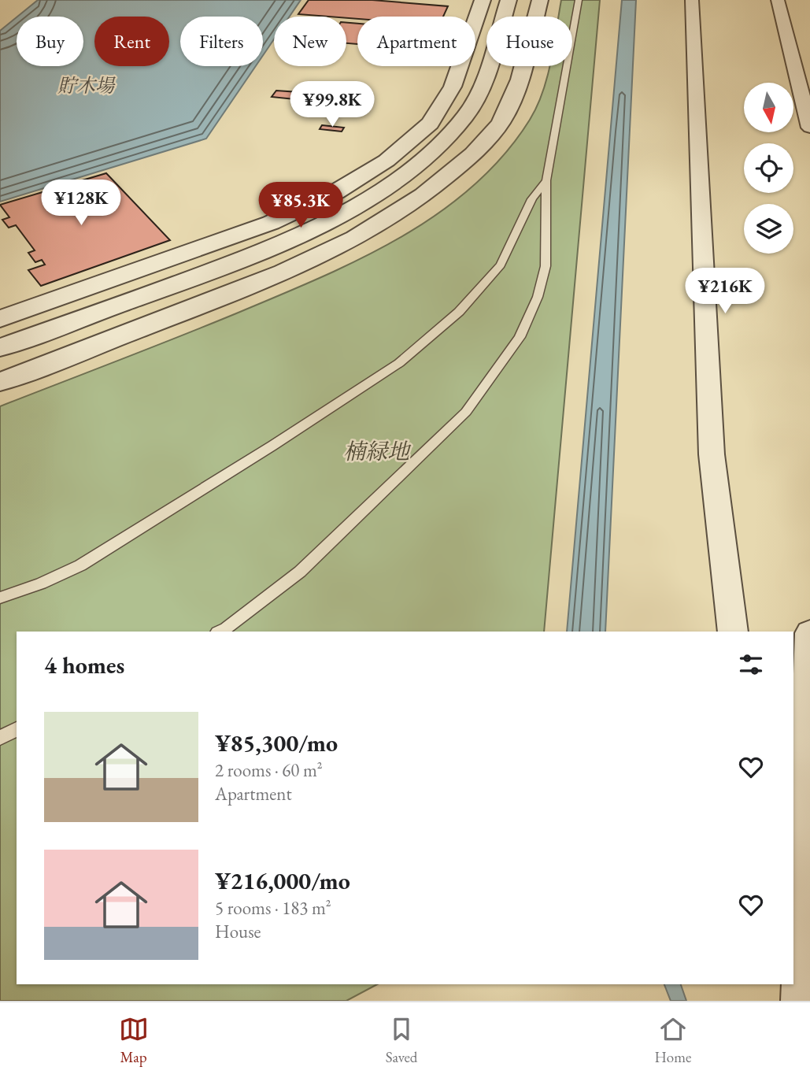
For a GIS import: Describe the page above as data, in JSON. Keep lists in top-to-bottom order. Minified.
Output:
{"water":["貯木場"],"parks":["楠緑地"],"north":"bottom","page":{"chip":["Buy","Rent","Filters","New","Apartment","House"],"price":["¥99.8K","¥128K","¥85.3K","¥216K"],"heading":"4 homes","list":[{"name":"¥85,300/mo","note":"2 rooms · 60 m² · Apartment"},{"name":"¥216,000/mo","note":"5 rooms · 183 m² · House"}],"tabs":["Map","Saved","Home"]}}
